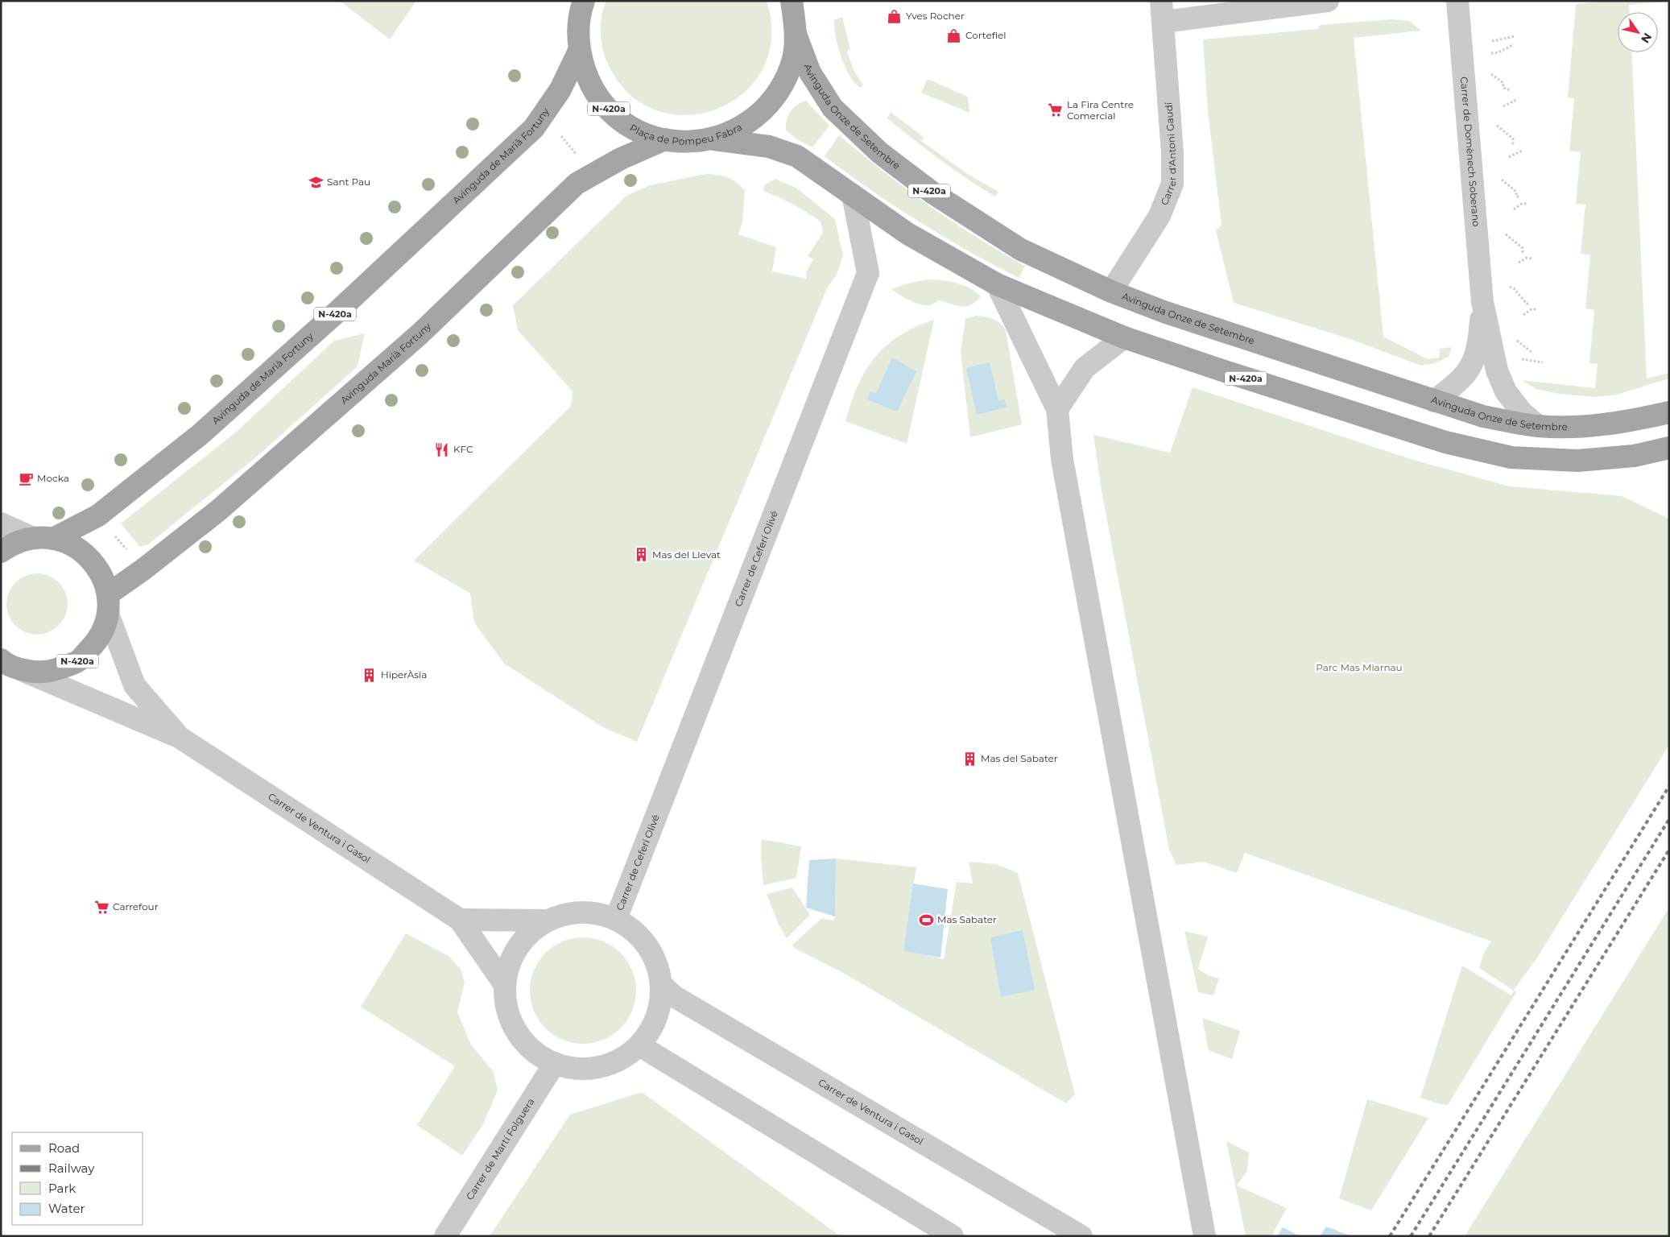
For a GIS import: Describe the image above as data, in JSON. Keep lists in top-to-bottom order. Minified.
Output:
{"streets":{"main road":["N-420a","Avinguda Onze de Setembre","Plaça de Pompeu Fabra","Avinguda de Marià Fortuny","Avinguda Marià Fortuny"],"street":["Carrer de Domènech Soberano","Carrer d'Antoni Gaudí","Carrer de Ceferí Olivé","Carrer de Ventura i Gasol","Carrer de Martí Folguera"]},"crossings":[["N-420a","Plaça de Pompeu Fabra"],["N-420a","Avinguda de Marià Fortuny"],["N-420a","Avinguda Marià Fortuny"],["N-420a","Carrer de Ceferí Olivé"],["N-420a","Carrer de Ventura i Gasol"],["Avinguda Onze de Setembre","Plaça de Pompeu Fabra"],["Avinguda Onze de Setembre","Carrer de Domènech Soberano"],["Avinguda Onze de Setembre","Carrer d'Antoni Gaudí"],["Plaça de Pompeu Fabra","Avinguda de Marià Fortuny"],["Plaça de Pompeu Fabra","Avinguda Marià Fortuny"],["Avinguda Marià Fortuny","Carrer de Ventura i Gasol"]],"parks":["Parc Mas Miarnau"],"places":{"shop":["Yves Rocher","Cortefiel"],"supermarket":["La Fira Centre Comercial","Carrefour"],"school or university":["Sant Pau"],"restaurant":["KFC"],"cafe":["Mocka"],"building":["Mas del Llevat","HiperÀsia","Mas del Sabater"],"sports":["Mas Sabater"]},"legend":["Road","Railway","Park","Water"],"north":"bottom right"}
